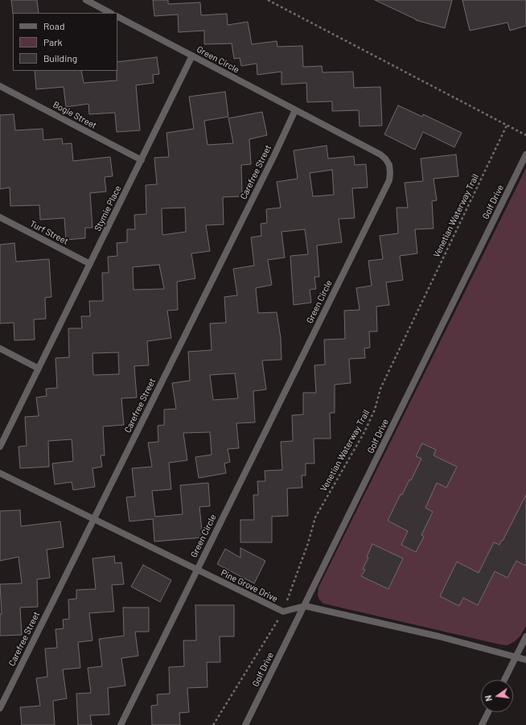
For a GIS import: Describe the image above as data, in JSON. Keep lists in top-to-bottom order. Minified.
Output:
{"streets":{"street":["Green Circle","Bogie Street","Carefree Street","Golf Drive","Stymie Place","Turf Street","Pine Grove Drive"],"path":["Venetian Waterway Trail"]},"crossings":[["Green Circle","Carefree Street"],["Green Circle","Stymie Place"],["Green Circle","Pine Grove Drive"],["Bogie Street","Stymie Place"],["Carefree Street","Pine Grove Drive"],["Golf Drive","Pine Grove Drive"],["Stymie Place","Turf Street"],["Venetian Waterway Trail","Pine Grove Drive"]],"legend":["Road","Park","Building"],"north":"left"}
